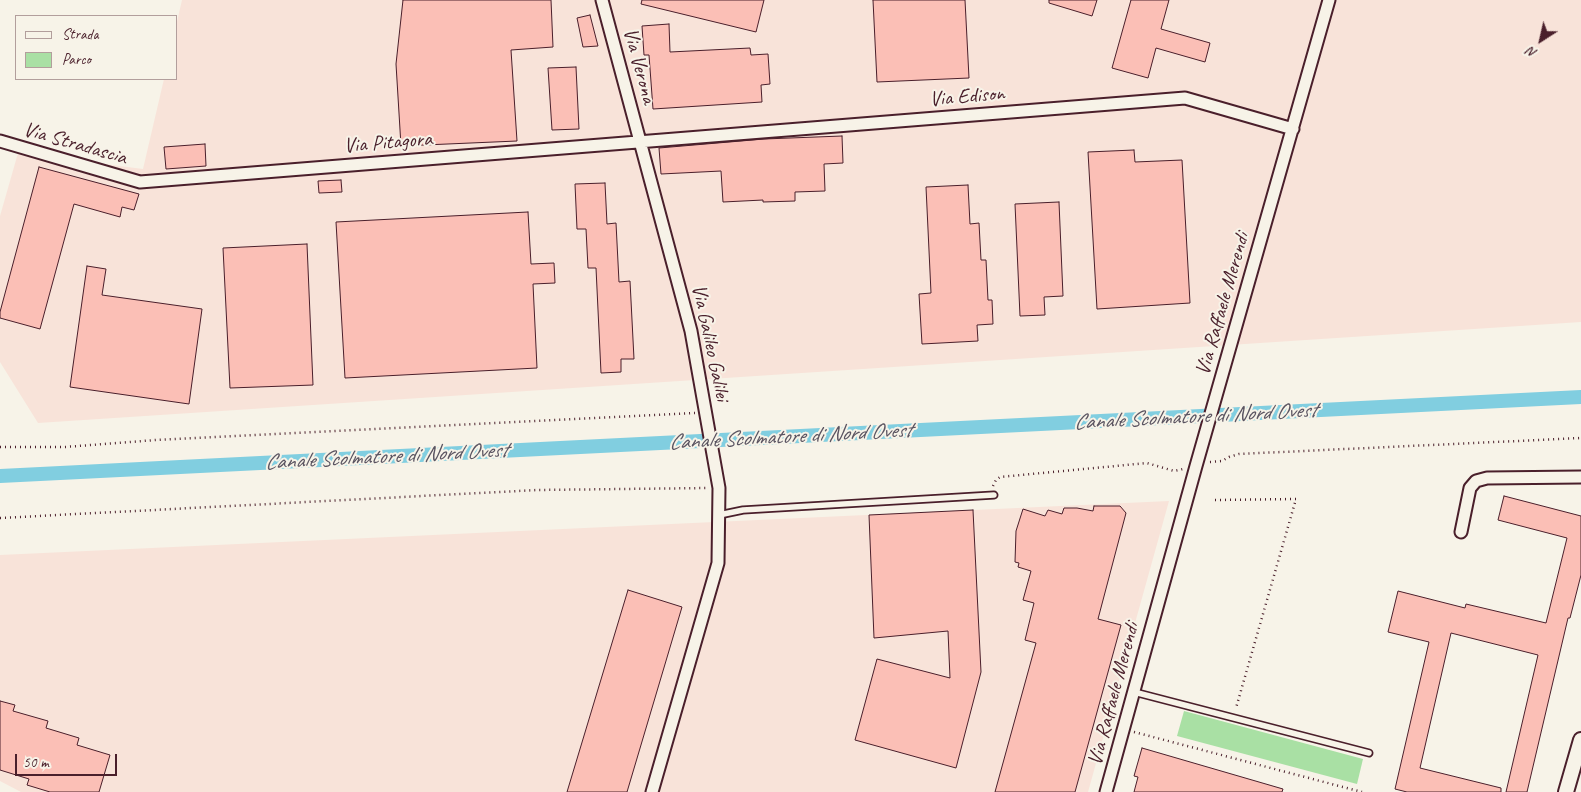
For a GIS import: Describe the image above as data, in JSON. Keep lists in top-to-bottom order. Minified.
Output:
{"streets":{"street":["Via Verona","Via Edison","Via Pitagora","Via Stradascia","Via Raffaele Merendi","Via Galileo Galilei"]},"crossings":[["Via Verona","Via Edison"],["Via Verona","Via Pitagora"],["Via Verona","Via Galileo Galilei"],["Via Edison","Via Pitagora"],["Via Edison","Via Raffaele Merendi"],["Via Edison","Via Galileo Galilei"],["Via Pitagora","Via Stradascia"],["Via Pitagora","Via Galileo Galilei"]],"water":["Canale Scolmatore di Nord Ovest"],"legend":["Strada","Parco"],"scale_bar":"50 m","north":"bottom left"}
